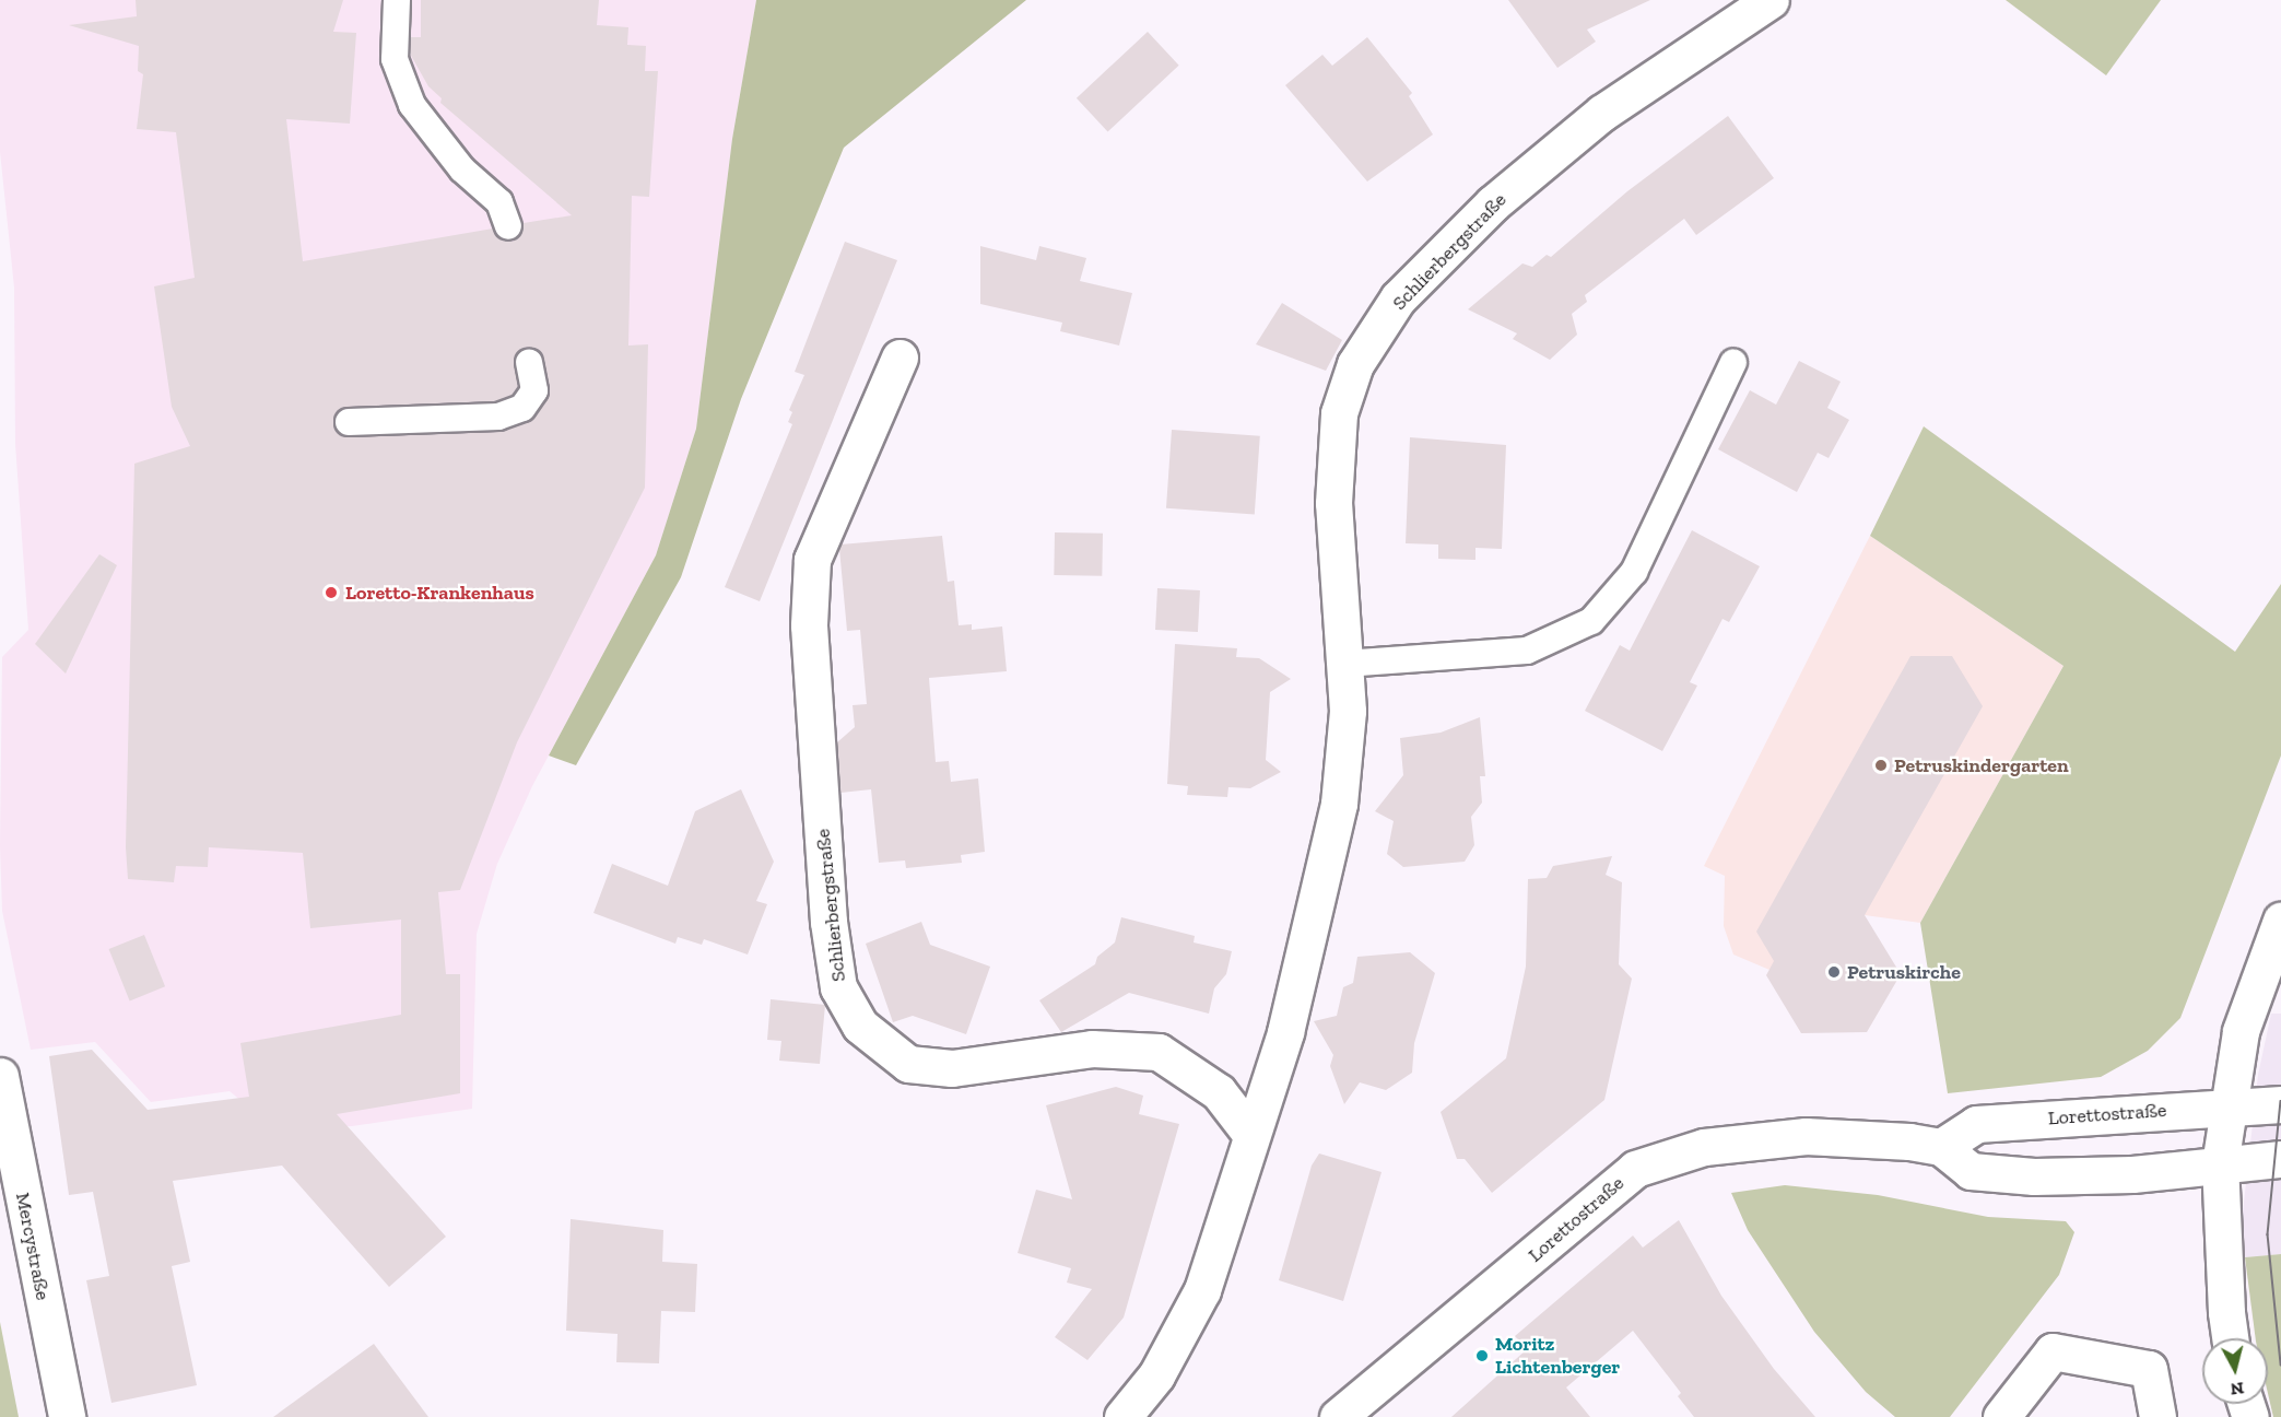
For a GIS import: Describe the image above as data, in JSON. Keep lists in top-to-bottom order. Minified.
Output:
{"streets":{"street":["Schlierbergstraße","Lorettostraße","Mercystraße"]},"places":["Loretto-Krankenhaus","Petruskindergarten","Petruskirche","Moritz Lichtenberger"],"north":"bottom"}
